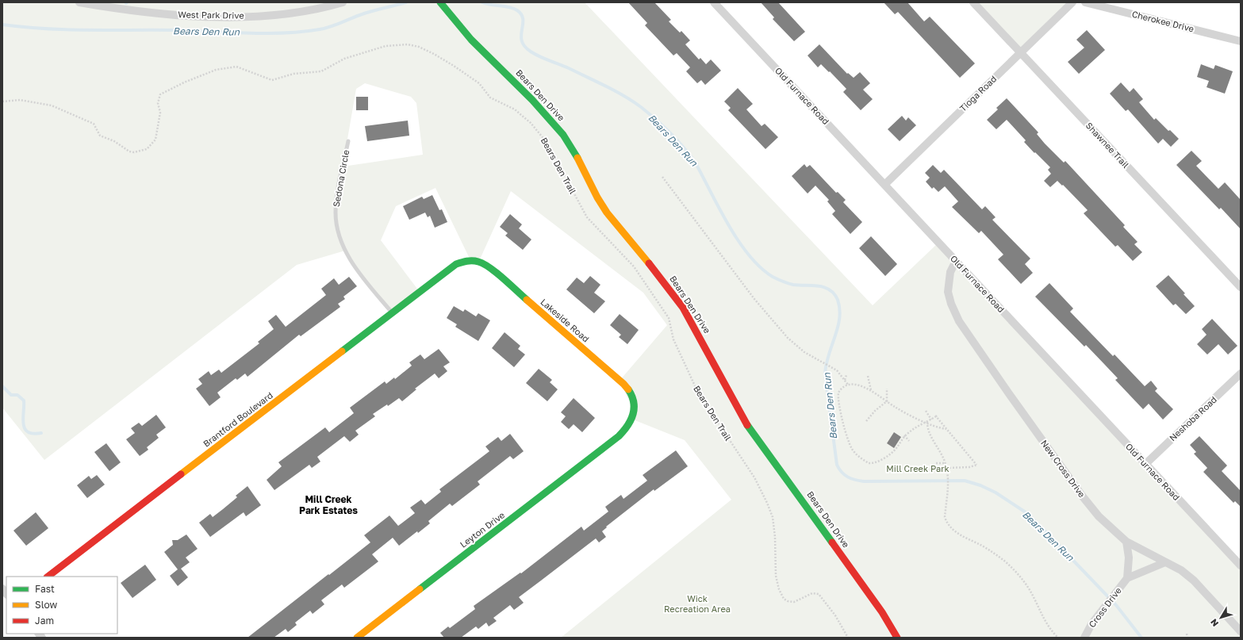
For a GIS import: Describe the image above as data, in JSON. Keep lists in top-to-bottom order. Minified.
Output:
{"streets":{"street":["West Park Drive","Cherokee Drive","Tioga Road","Bears Den Drive","Old Furnace Road","Shawnee Trail","Lakeside Road","Neshoba Road","Brantford Boulevard","New Cross Drive","Leyton Drive","Cross Drive"],"lane":["Sedona Circle"],"path":["Bears Den Trail"]},"crossings":[["Tioga Road","Old Furnace Road"],["Tioga Road","Shawnee Trail"],["Old Furnace Road","Neshoba Road"],["Old Furnace Road","New Cross Drive"],["Sedona Circle","Brantford Boulevard"],["Lakeside Road","Brantford Boulevard"],["Lakeside Road","Leyton Drive"],["New Cross Drive","Cross Drive"]],"districts":["Mill Creek Park Estates"],"water":["Bears Den Run"],"parks":["Mill Creek Park","Wick Recreation Area"],"legend":["Fast","Slow","Jam"],"north":"bottom left"}
